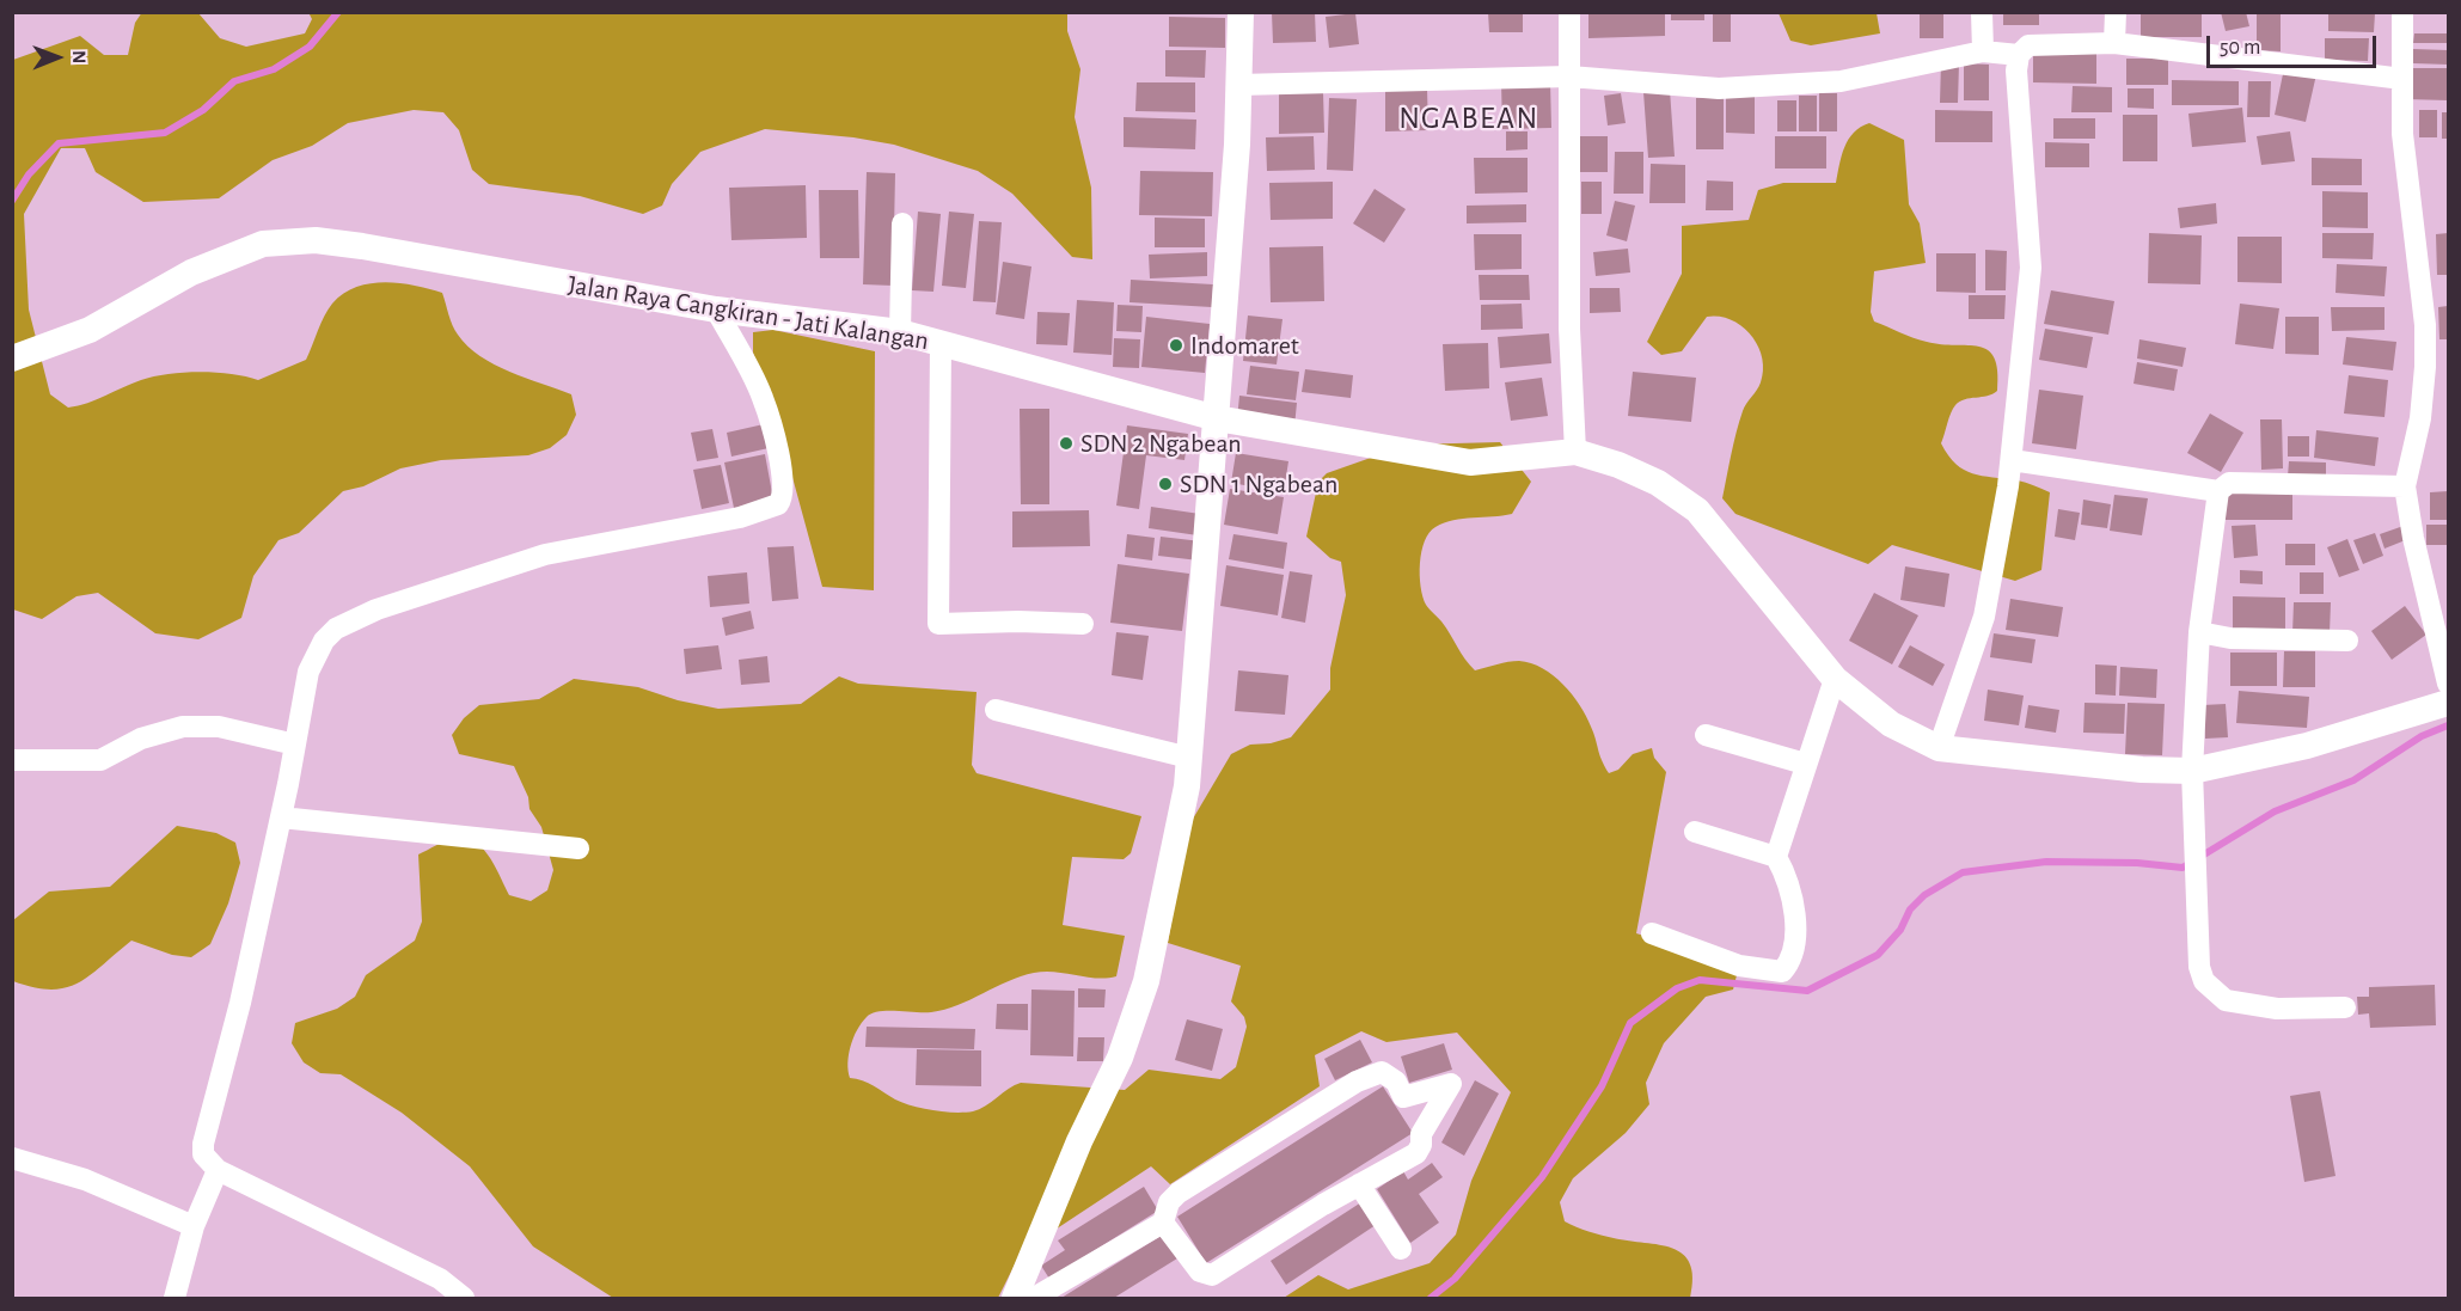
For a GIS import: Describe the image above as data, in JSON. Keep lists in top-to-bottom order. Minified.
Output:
{"streets":{"street":["Jalan Raya Cangkiran - Jati Kalangan"]},"districts":["NGABEAN"],"places":["Indomaret","SDN 2 Ngabean","SDN 1 Ngabean"],"scale_bar":"50 m","north":"right"}
